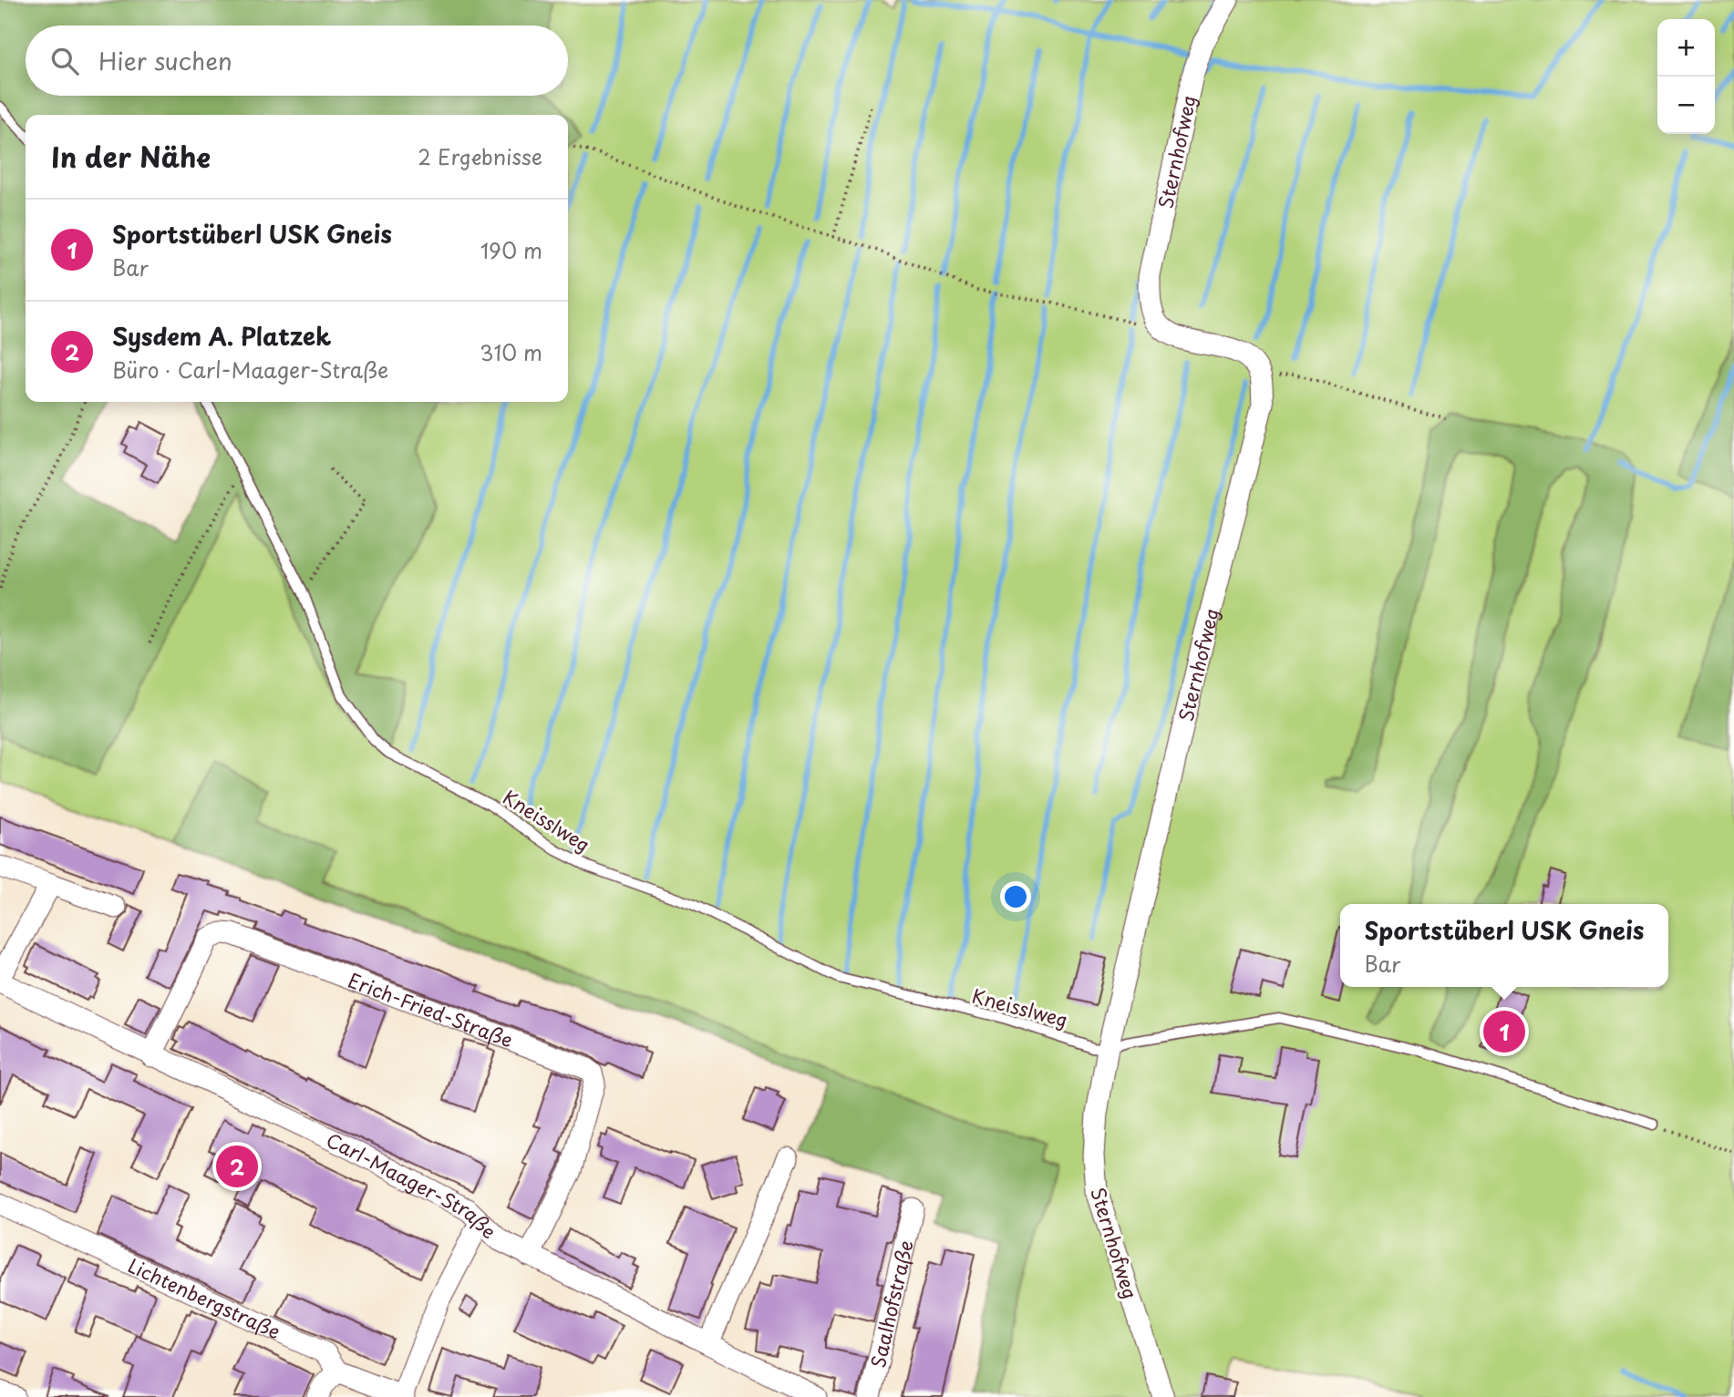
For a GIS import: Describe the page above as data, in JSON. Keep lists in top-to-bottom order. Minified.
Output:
{"streets":{"street":["Sternhofweg","Erich-Fried-Straße","Carl-Maager-Straße","Lichtenbergstraße","Saalhofstraße"],"lane":["Kneisslweg"]},"crossings":[["Sternhofweg","Kneisslweg"],["Erich-Fried-Straße","Carl-Maager-Straße"]],"page":{"map_buttons":["+","−"],"search":"Hier suchen","heading":["In der Nähe","2 Ergebnisse"],"list":[{"mark":"1","name":"Sportstüberl USK Gneis","note":"Bar","value":"190 m"},{"mark":"2","name":"Sysdem A. Platzek","note":"Büro · Carl-Maager-Straße","value":"310 m"}],"popup":["Sportstüberl USK Gneis","Bar"],"pins":["1","2"]}}
